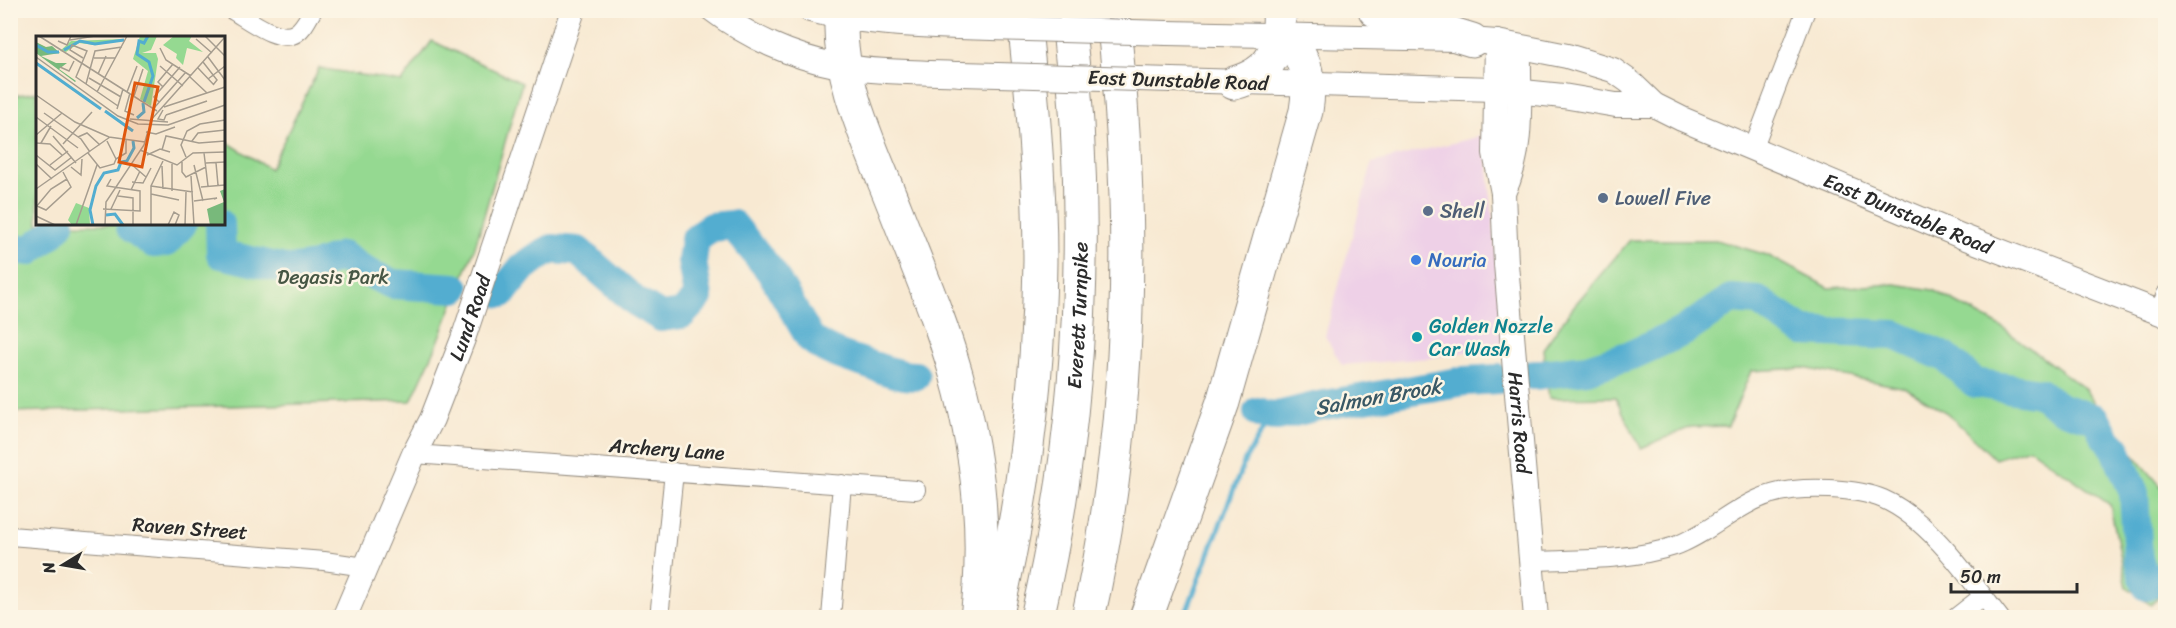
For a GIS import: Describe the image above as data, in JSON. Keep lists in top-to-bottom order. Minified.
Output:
{"streets":{"highway":["Everett Turnpike"],"street":["East Dunstable Road","Lund Road","Harris Road","Archery Lane","Raven Street"]},"crossings":[["East Dunstable Road","Harris Road"],["Lund Road","Archery Lane"],["Lund Road","Raven Street"]],"water":["Salmon Brook"],"parks":["Degasis Park"],"places":["Lowell Five","Shell","Nouria","Golden Nozzle Car Wash"],"scale_bar":"50 m","north":"left"}
